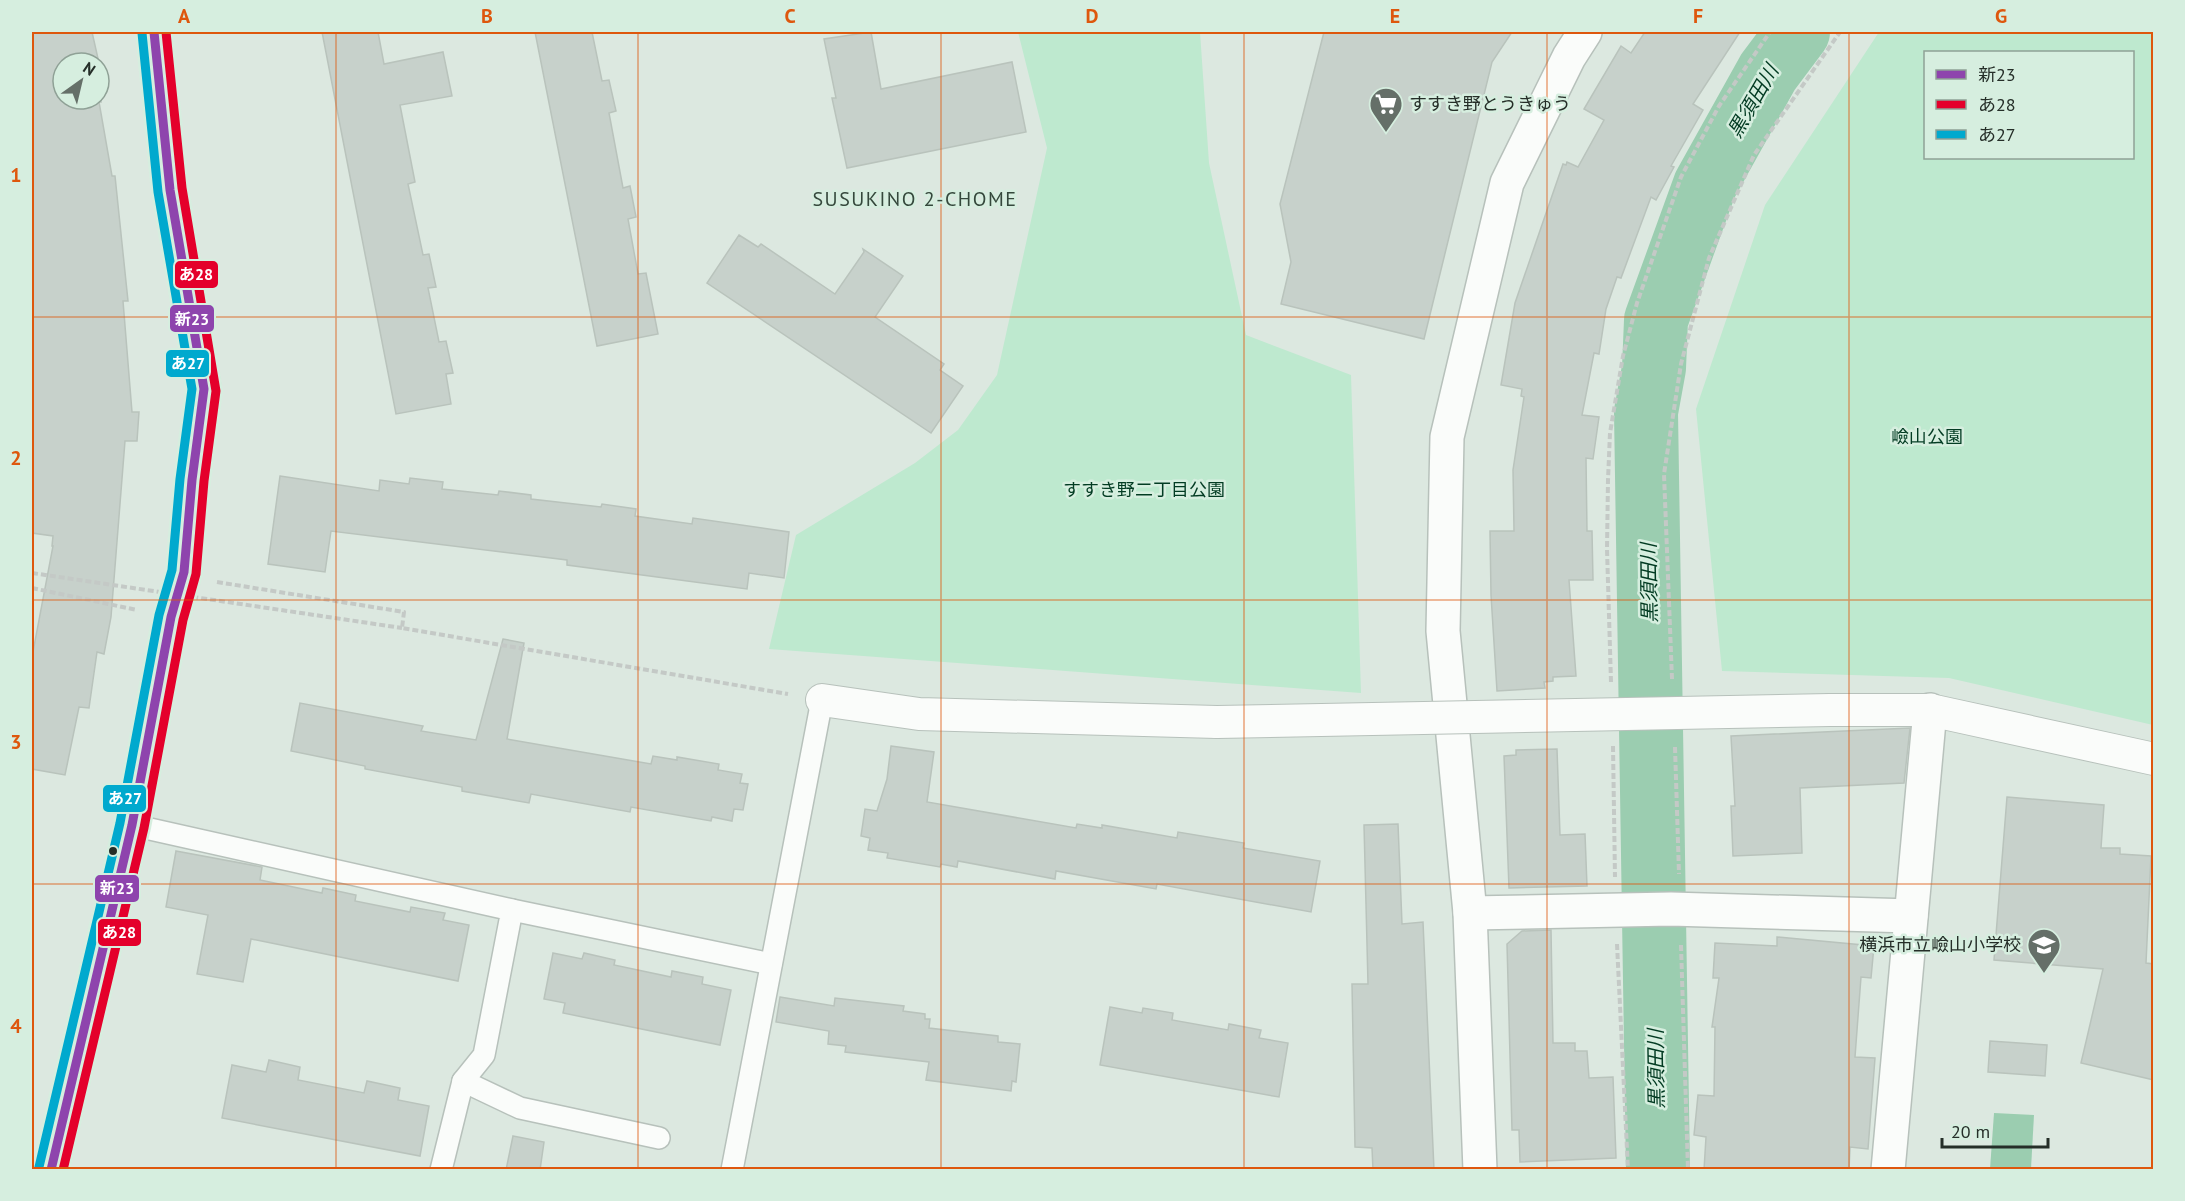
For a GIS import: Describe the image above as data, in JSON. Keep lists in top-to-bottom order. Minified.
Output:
{"districts":["SUSUKINO 2-CHOME"],"water":["黒須田川"],"parks":["嶮山公園","すすき野二丁目公園"],"places":{"supermarket":["すすき野とうきゅう"],"school or university":["横浜市立嶮山小学校"]},"lines":["transit line 新23","transit line あ28","transit line あ27"],"legend":["新23","あ28","あ27"],"scale_bar":"20 m","north":"top right","grid":{"columns":["A","B","C","D","E","F","G"],"rows":["1","2","3","4"]}}
